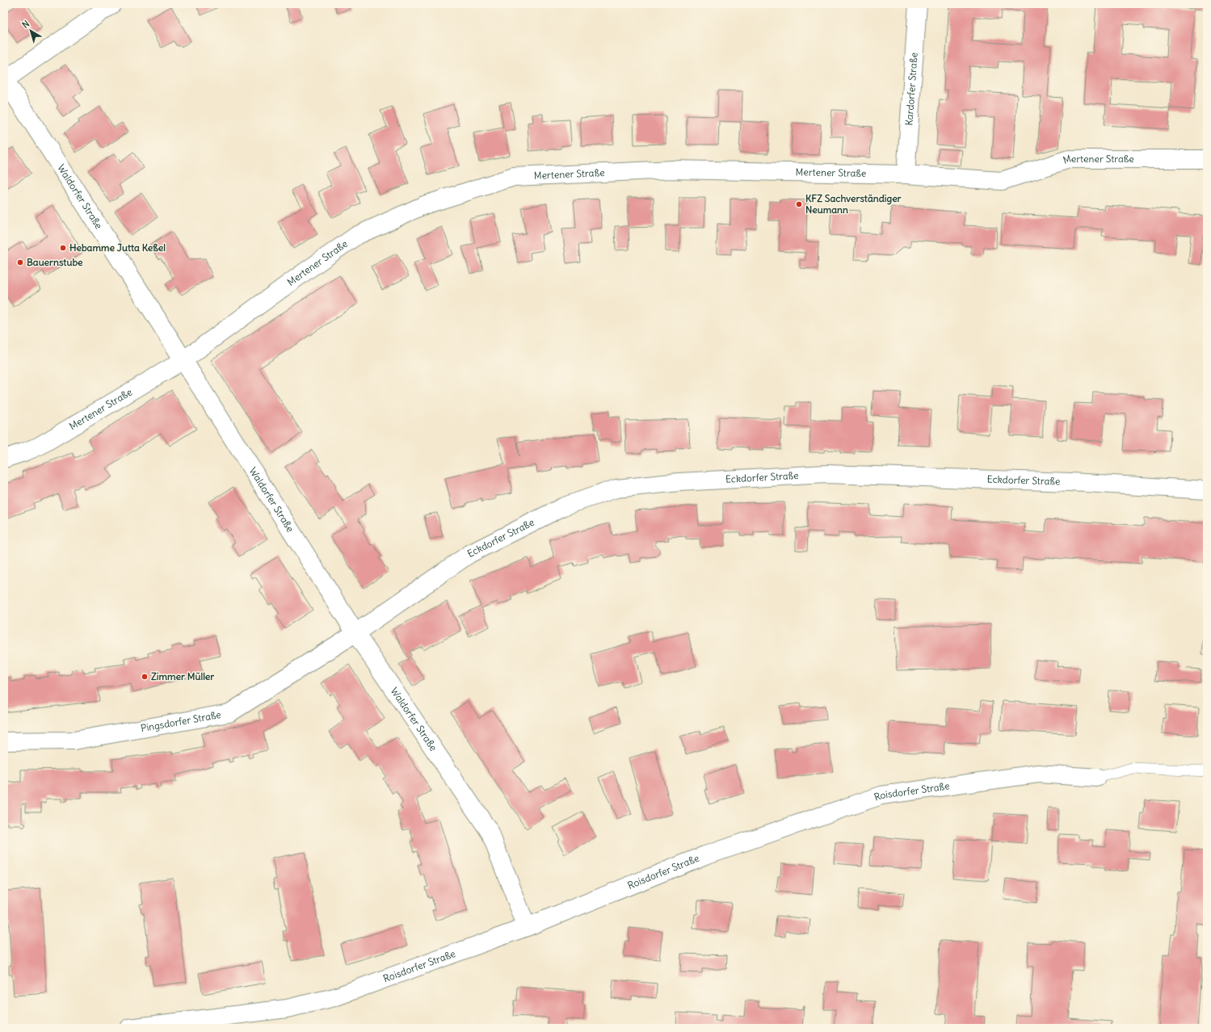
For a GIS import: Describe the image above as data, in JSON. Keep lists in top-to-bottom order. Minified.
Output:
{"streets":{"street":["Kardorfer Straße","Mertener Straße","Waldorfer Straße","Eckdorfer Straße","Pingsdorfer Straße","Roisdorfer Straße"]},"crossings":[["Kardorfer Straße","Mertener Straße"],["Mertener Straße","Waldorfer Straße"],["Waldorfer Straße","Eckdorfer Straße"],["Waldorfer Straße","Pingsdorfer Straße"],["Waldorfer Straße","Roisdorfer Straße"],["Eckdorfer Straße","Pingsdorfer Straße"]],"places":["KFZ Sachverständiger Neumann","Hebamme Jutta Keßel","Bauernstube","Zimmer Müller"],"north":"top left"}
